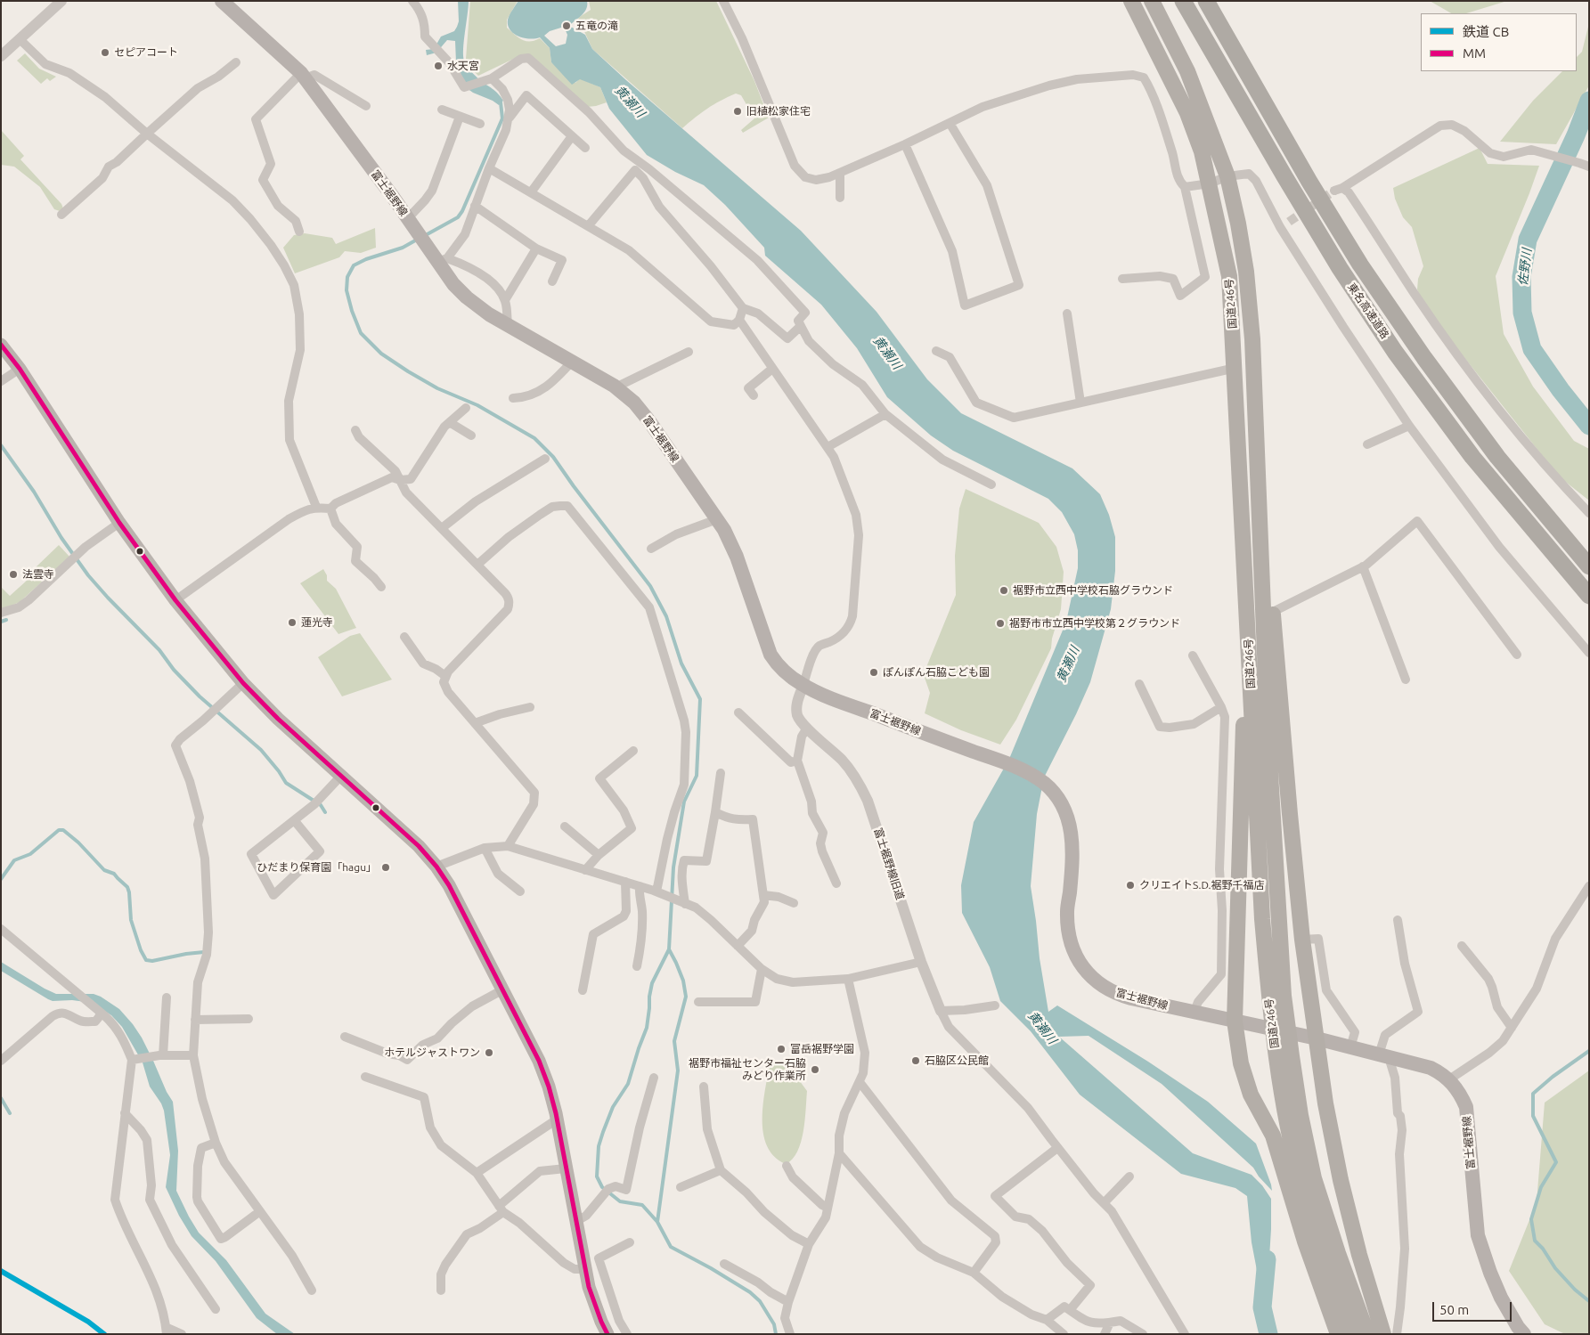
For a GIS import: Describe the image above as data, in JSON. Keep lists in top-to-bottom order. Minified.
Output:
{"streets":{"highway":["国道246号","東名高速道路"],"main road":["富士裾野線"],"street":["富士裾野線旧道"]},"crossings":[["富士裾野線","富士裾野線旧道"]],"water":["黄瀬川","佐野川"],"places":["五竜の滝","セピアコート","水天宮","旧植松家住宅","法雲寺","裾野市立西中学校石脇グラウンド","蓮光寺","裾野市市立西中学校第２グラウンド","ぽんぽん石脇こども園","ひだまり保育園「hagu」","クリエイトS.D.裾野千福店","富岳裾野学園","ホテルジャストワン","石脇区公民館","裾野市福祉センター石脇 みどり作業所"],"lines":["transit line MM","rail line CB"],"legend":["鉄道 CB","MM"],"scale_bar":"50 m"}
